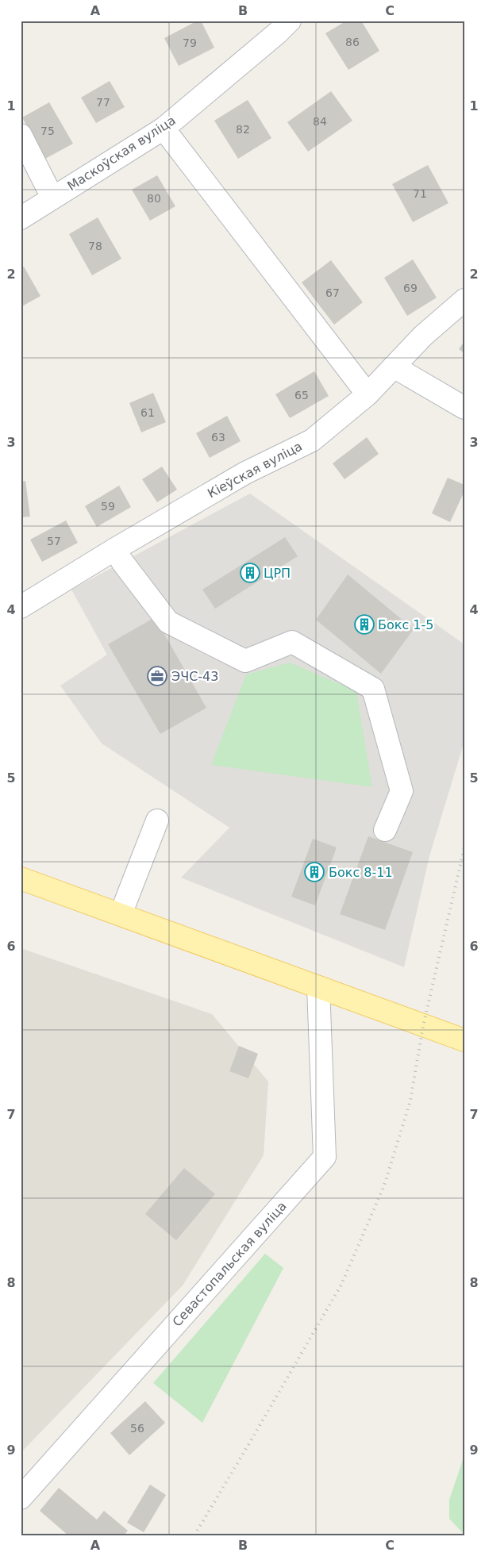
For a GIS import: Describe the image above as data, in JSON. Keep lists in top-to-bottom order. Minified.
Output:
{"streets":{"street":["Маскоўская вуліца","Кіеўская вуліца","Севастопальская вуліца"]},"places":{"building":["ЦРП","Бокс 1-5","Бокс 8-11"],"office":["ЭЧС-43"]},"house_numbers":["86","79","77","84","82","75","71","80","78","69","67","65","61","63","59","57","56"],"grid":{"columns":["A","B","C"],"rows":["1","2","3","4","5","6","7","8","9"]}}
